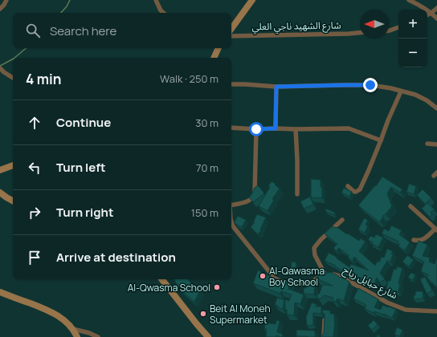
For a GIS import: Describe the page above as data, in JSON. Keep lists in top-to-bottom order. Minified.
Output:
{"streets":{"street":["شارع الشهيد ناجي العلي","شارع حبايل رياح"]},"places":["Al-Qawasma Boy School","Al-Qwasma School","Beit Al Moneh Supermarket"],"north":"left","page":{"map_buttons":["+","−"],"search":"Search here","heading":["4 min","Walk · 250 m"],"list":[["Continue","30 m"],["Turn left","70 m"],["Turn right","150 m"],"Arrive at destination"]}}
